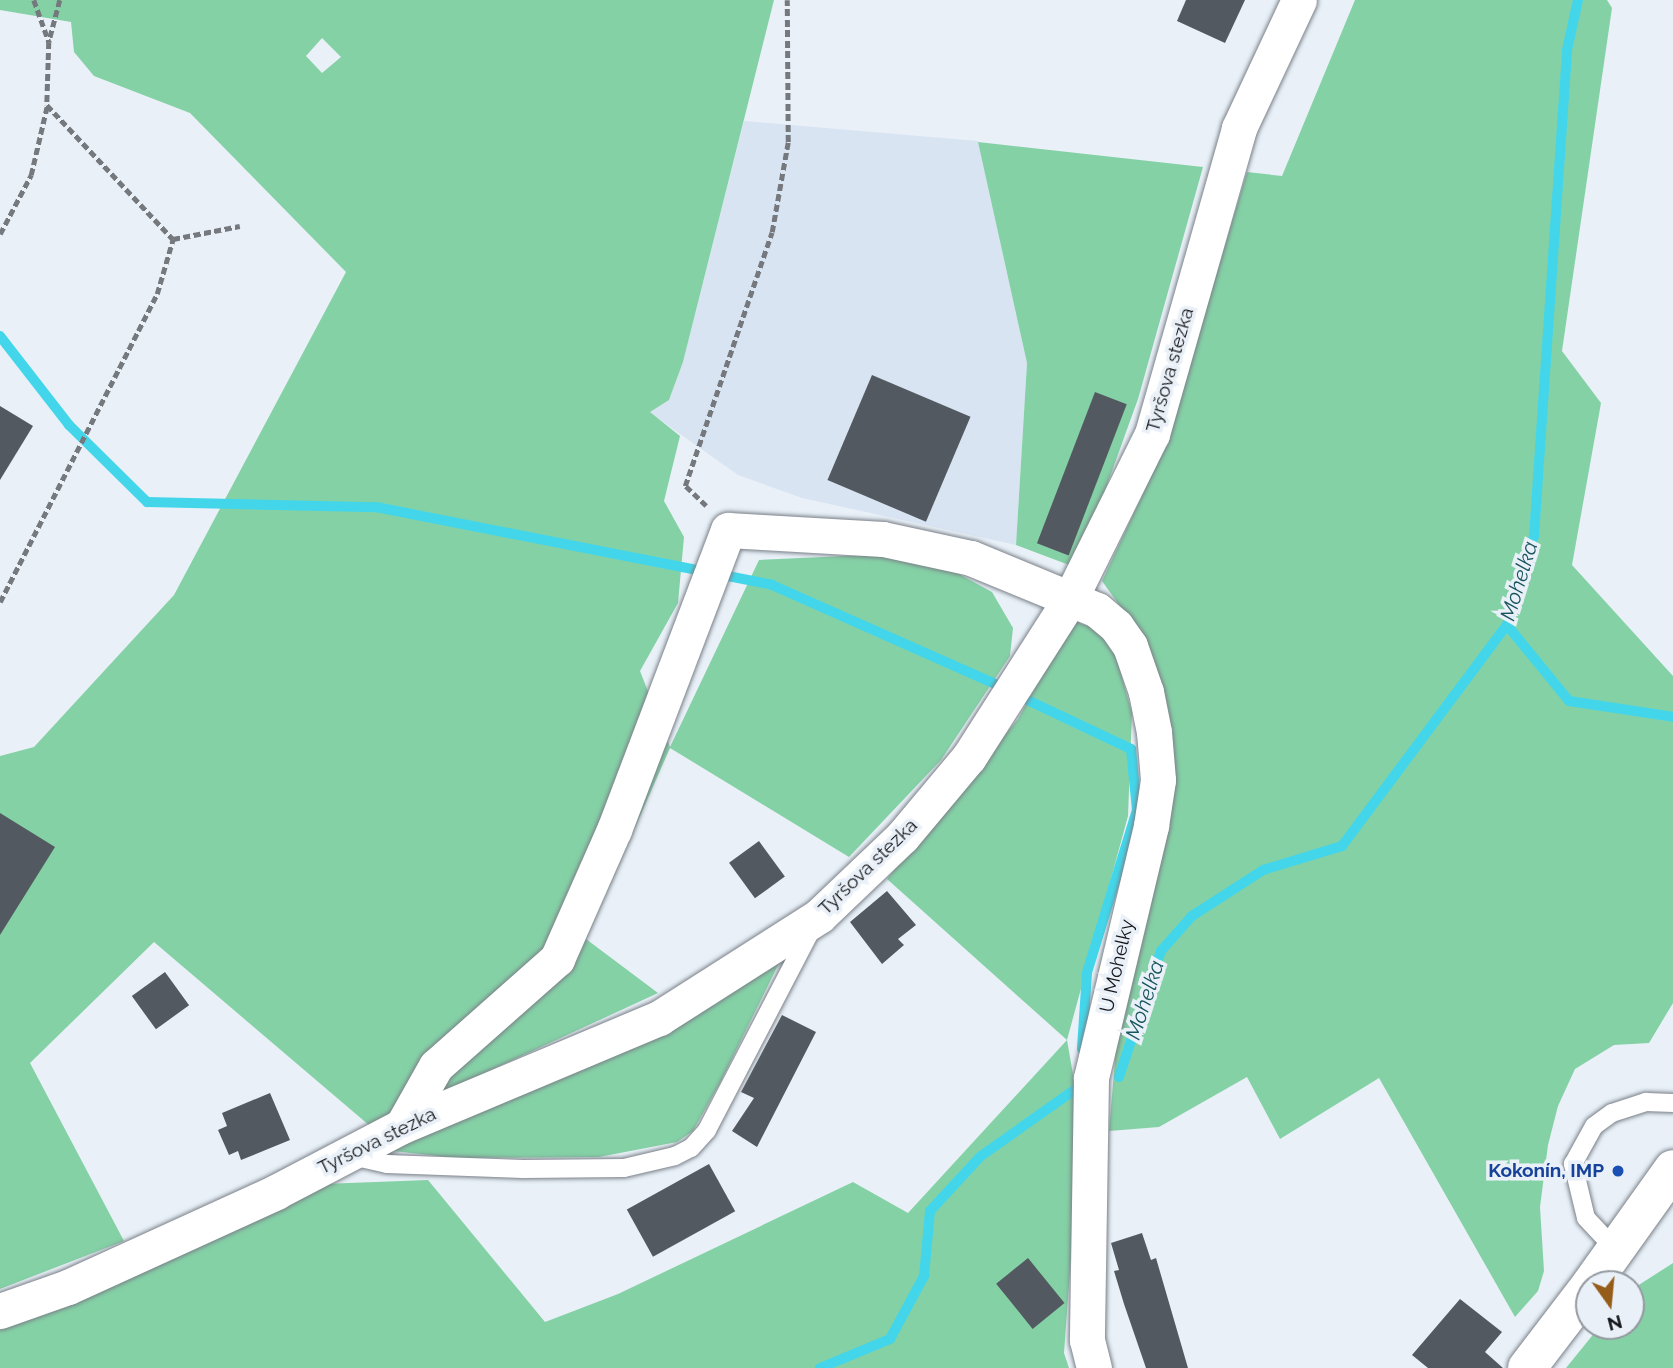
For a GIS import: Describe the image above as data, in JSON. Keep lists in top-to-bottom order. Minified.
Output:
{"streets":{"street":["Tyršova stezka","U Mohelky"]},"crossings":[["Tyršova stezka","U Mohelky"]],"water":["Mohelka"],"places":["Kokonín, IMP"],"north":"bottom"}
